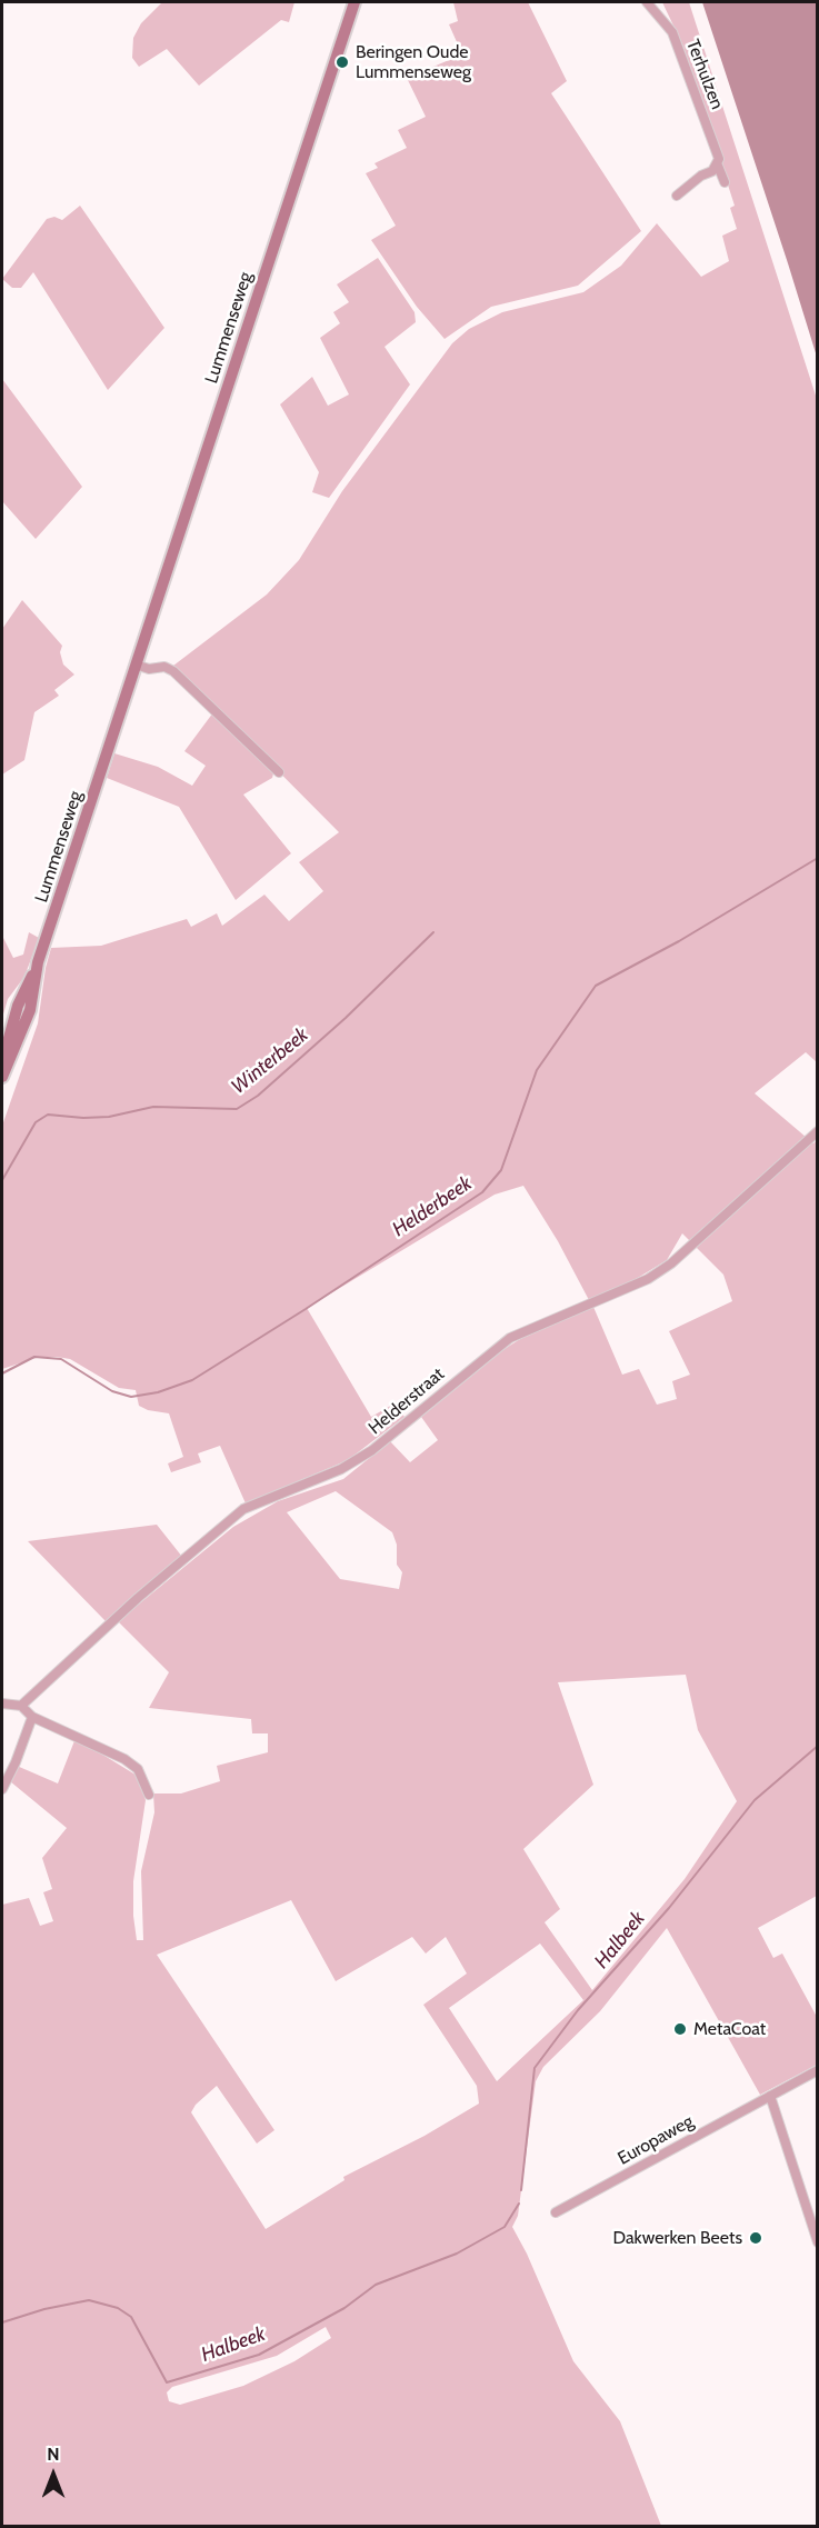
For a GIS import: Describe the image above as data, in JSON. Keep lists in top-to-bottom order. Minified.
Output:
{"streets":{"main road":["Lummenseweg"],"street":["Terhulzen","Helderstraat","Europaweg"]},"water":["Winterbeek","Helderbeek","Halbeek"],"places":["Beringen Oude Lummenseweg","MetaCoat","Dakwerken Beets"],"north":"top"}
